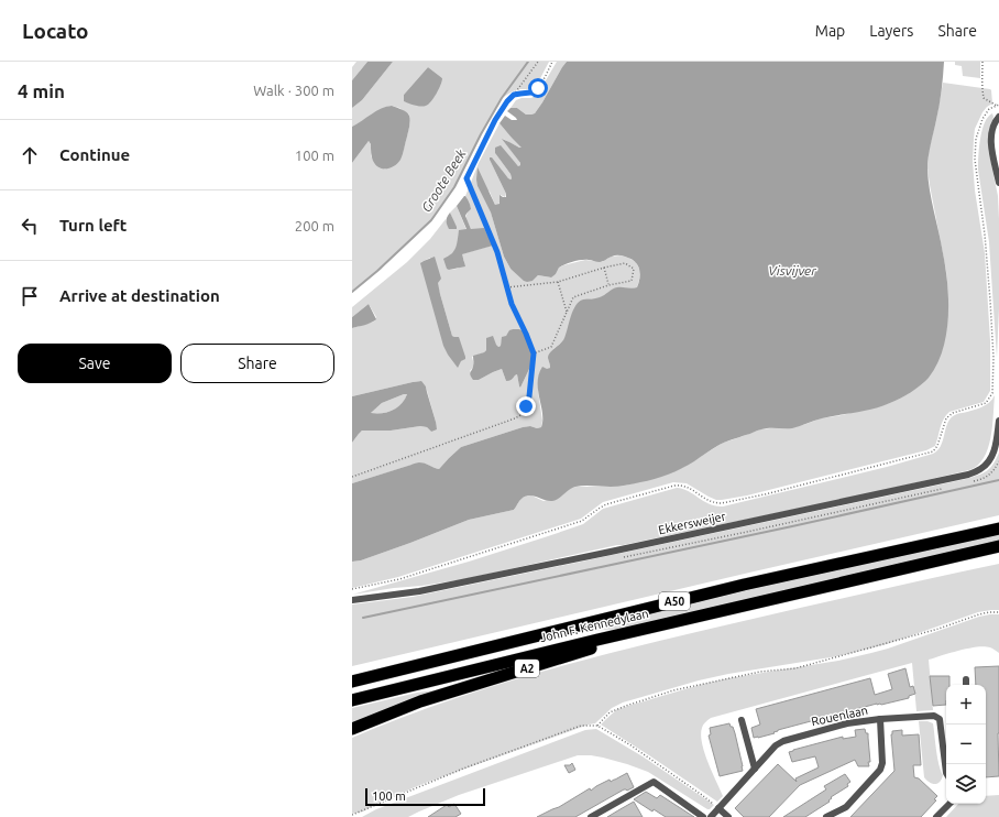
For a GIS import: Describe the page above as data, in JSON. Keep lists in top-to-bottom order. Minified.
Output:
{"streets":{"highway":["A50","John F. Kennedylaan","A2"],"street":["Ekkersweijer","Rouenlaan"]},"crossings":[["John F. Kennedylaan","A2"]],"water":["Groote Beek","Visvijver"],"scale_bar":"100 m","page":{"header":"Locato","nav":["Map","Layers","Share"],"heading":["4 min","Walk · 300 m"],"list":[["Continue","100 m"],["Turn left","200 m"],"Arrive at destination"],"buttons":["Save","Share"],"map_buttons":["+","−"],"scale":"100 m"}}
